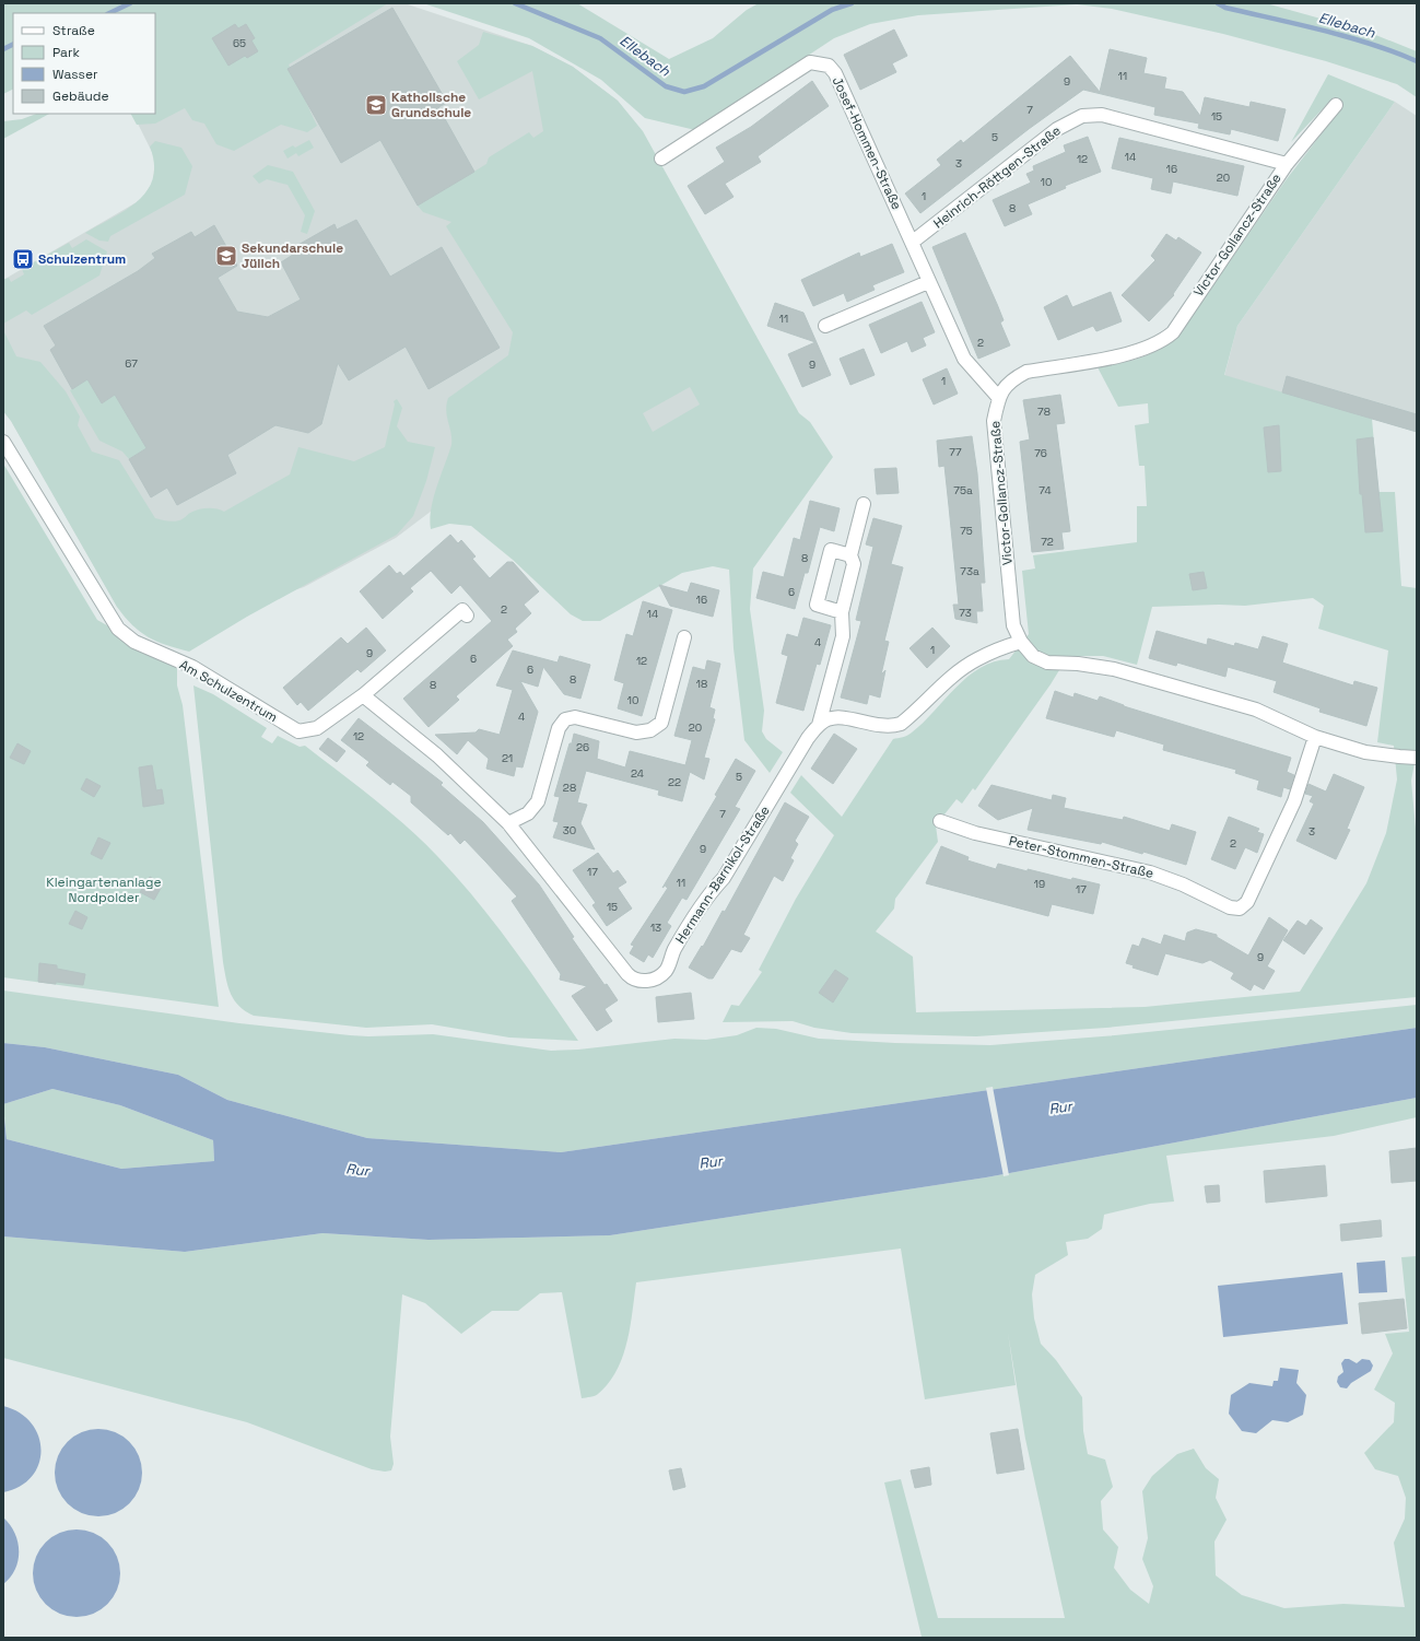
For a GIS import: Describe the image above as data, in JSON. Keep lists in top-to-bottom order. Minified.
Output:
{"streets":{"street":["Josef-Hommen-Straße","Heinrich-Röttgen-Straße","Victor-Gollancz-Straße","Am Schulzentrum","Peter-Stommen-Straße","Hermann-Barnikol-Straße"]},"crossings":[["Josef-Hommen-Straße","Heinrich-Röttgen-Straße"],["Josef-Hommen-Straße","Victor-Gollancz-Straße"],["Heinrich-Röttgen-Straße","Victor-Gollancz-Straße"],["Victor-Gollancz-Straße","Peter-Stommen-Straße"],["Am Schulzentrum","Hermann-Barnikol-Straße"]],"water":["Ellebach","Rur"],"parks":["Kleingartenanlage Nordpolder"],"places":{"school or university":["Katholische Grundschule","Sekundarschule Jülich"],"bus stop":["Schulzentrum"]},"house_numbers":["65","11","9","7","15","5","14","12","3","16","20","10","1","8","11","2","67","9","1","78","77","76","75a","74","75","72","8","73a","6","16","2","73","14","4","1","9","6","12","6","8","18","8","10","4","20","12","26","21","24","5","22","28","7","30","3","2","9","17","11","19","17","15","13","9"],"legend":["Straße","Park","Wasser","Gebäude"]}
